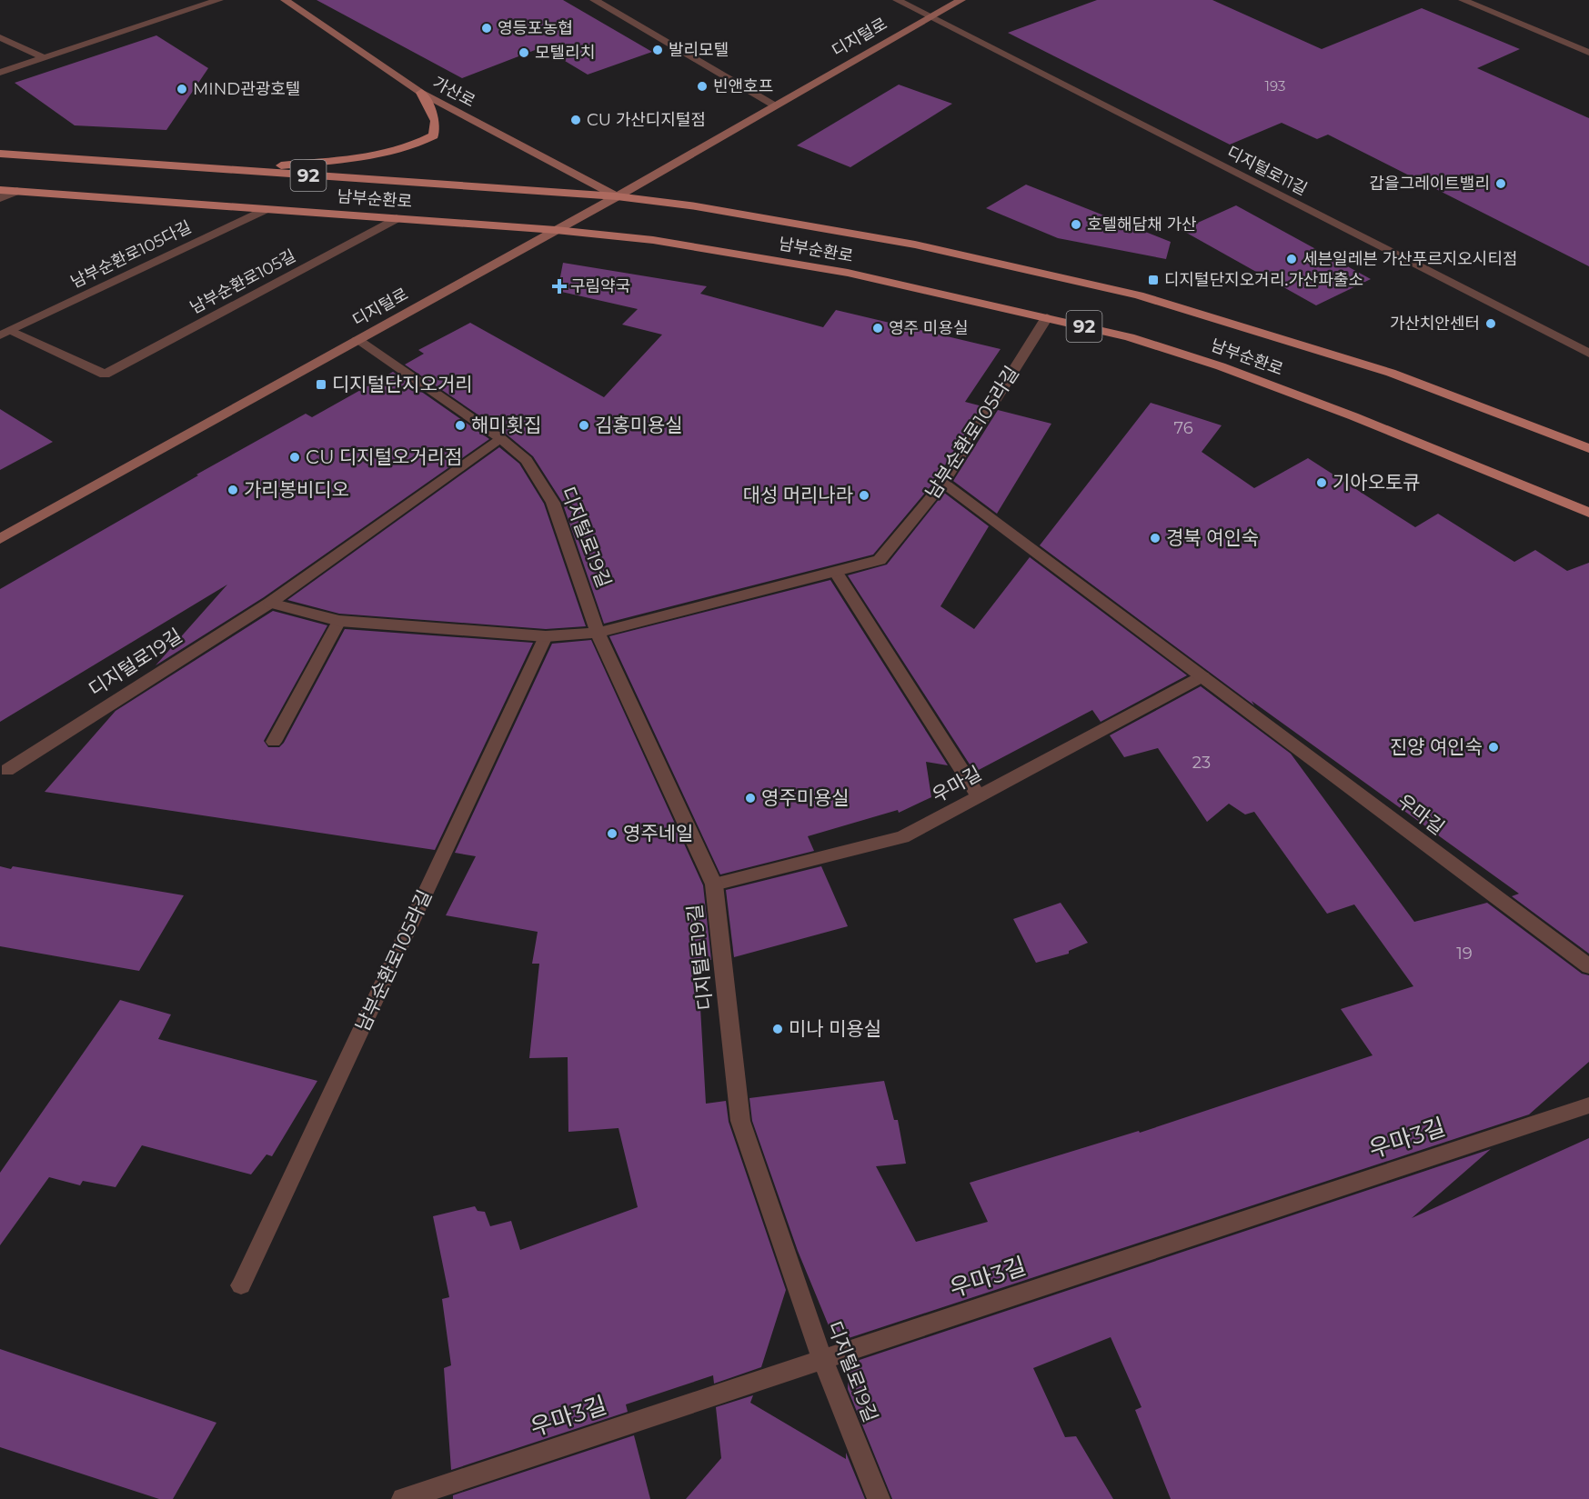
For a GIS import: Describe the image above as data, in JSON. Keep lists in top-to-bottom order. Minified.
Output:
{"streets":{"main road":["디지털로","가산로","92","남부순환로"],"street":["디지털로11길","남부순환로105다길","남부순환로105길","남부순환로105라길","디지털로19길","우마길","우마3길"]},"crossings":[["디지털로","가산로"],["디지털로","디지털로11길"],["디지털로","남부순환로"],["디지털로","디지털로19길"],["가산로","남부순환로"],["남부순환로","남부순환로105다길"],["남부순환로","남부순환로105길"],["남부순환로","남부순환로105라길"],["남부순환로105다길","남부순환로105길"],["남부순환로105라길","디지털로19길"],["남부순환로105라길","우마길"],["디지털로19길","우마길"],["디지털로19길","우마3길"]],"places":{"other":["영등포농협","발리모텔","모텔리치","빈앤호프","MIND관광호텔","CU 가산디지털점","갑을그레이트밸리","호텔해담채 가산","세븐일레븐 가산푸르지오시티점","가산치안센터","영주 미용실","해미횟집","김홍미용실","CU 디지털오거리점","기아오토큐","가리봉비디오","대성 머리나라","경북 여인숙","진양 여인숙","영주미용실","영주네일","미나 미용실"],"transit":["디지털단지오거리.가산파출소","디지털단지오거리"],"health":["구림약국"]},"house_numbers":["193","76","23","19"]}
